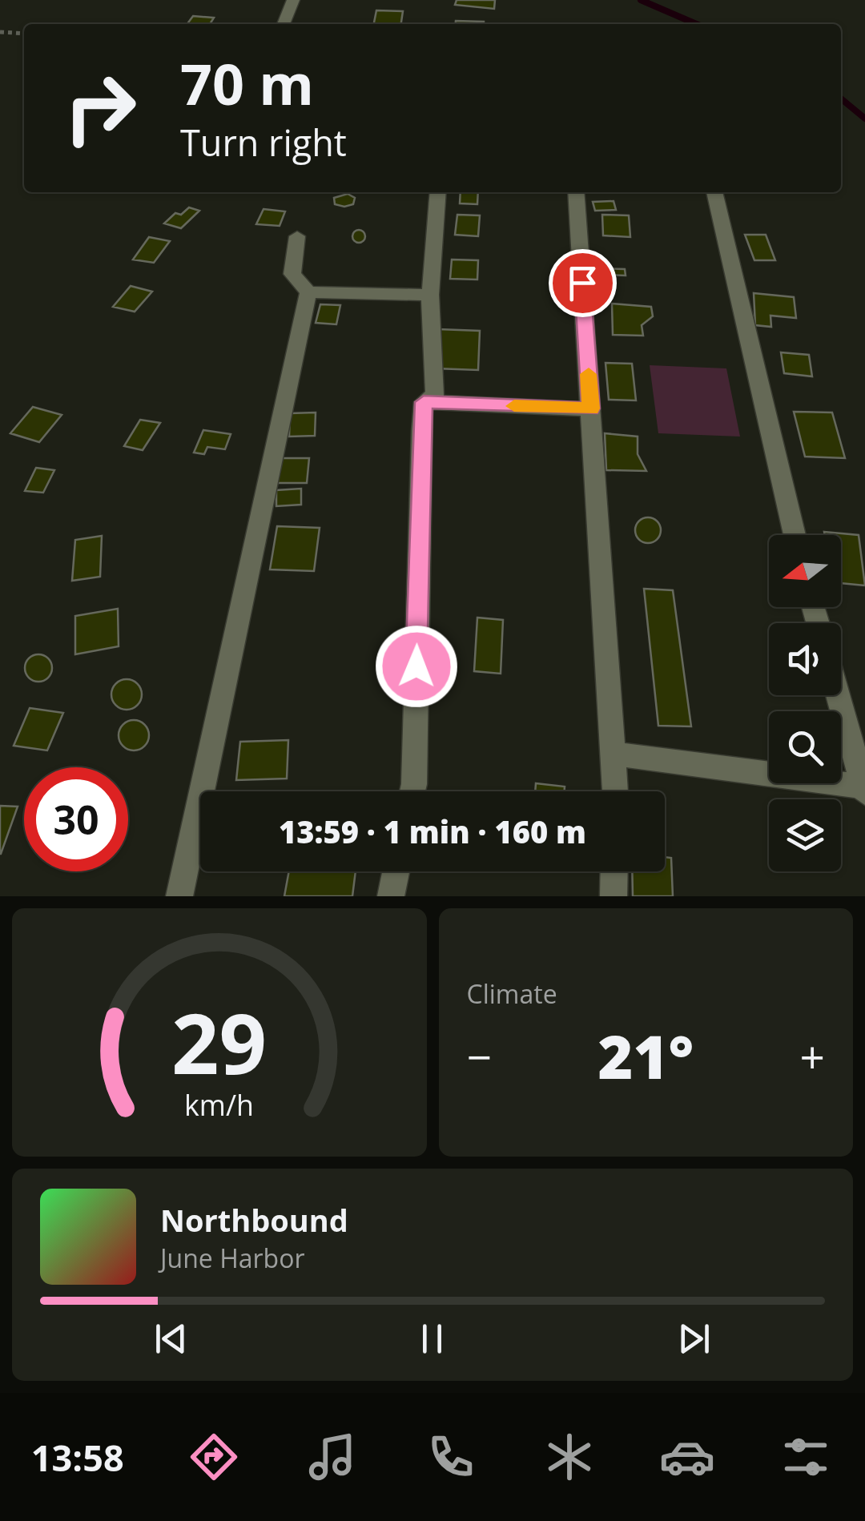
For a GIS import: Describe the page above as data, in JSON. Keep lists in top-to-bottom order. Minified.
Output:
{"north":"left","page":{"turn":["70 m","Turn right"],"limit":"30","trip":"13:59 · 1 min · 160 m","tile":"Climate","heat":["−","21°","+"],"song":["Northbound","June Harbor"],"tabs":"13:58","gauge":["29","km/h"]}}
